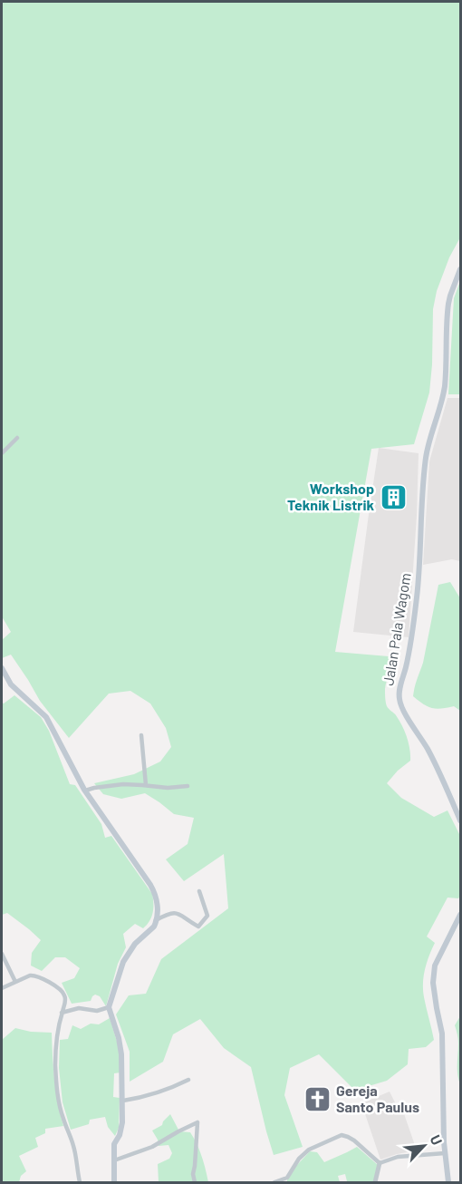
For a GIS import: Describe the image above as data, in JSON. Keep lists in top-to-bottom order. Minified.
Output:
{"streets":{"main road":["Jalan Pala Wagom"]},"places":{"building":["Workshop Teknik Listrik"],"church":["Gereja Santo Paulus"]},"north":"top right"}
